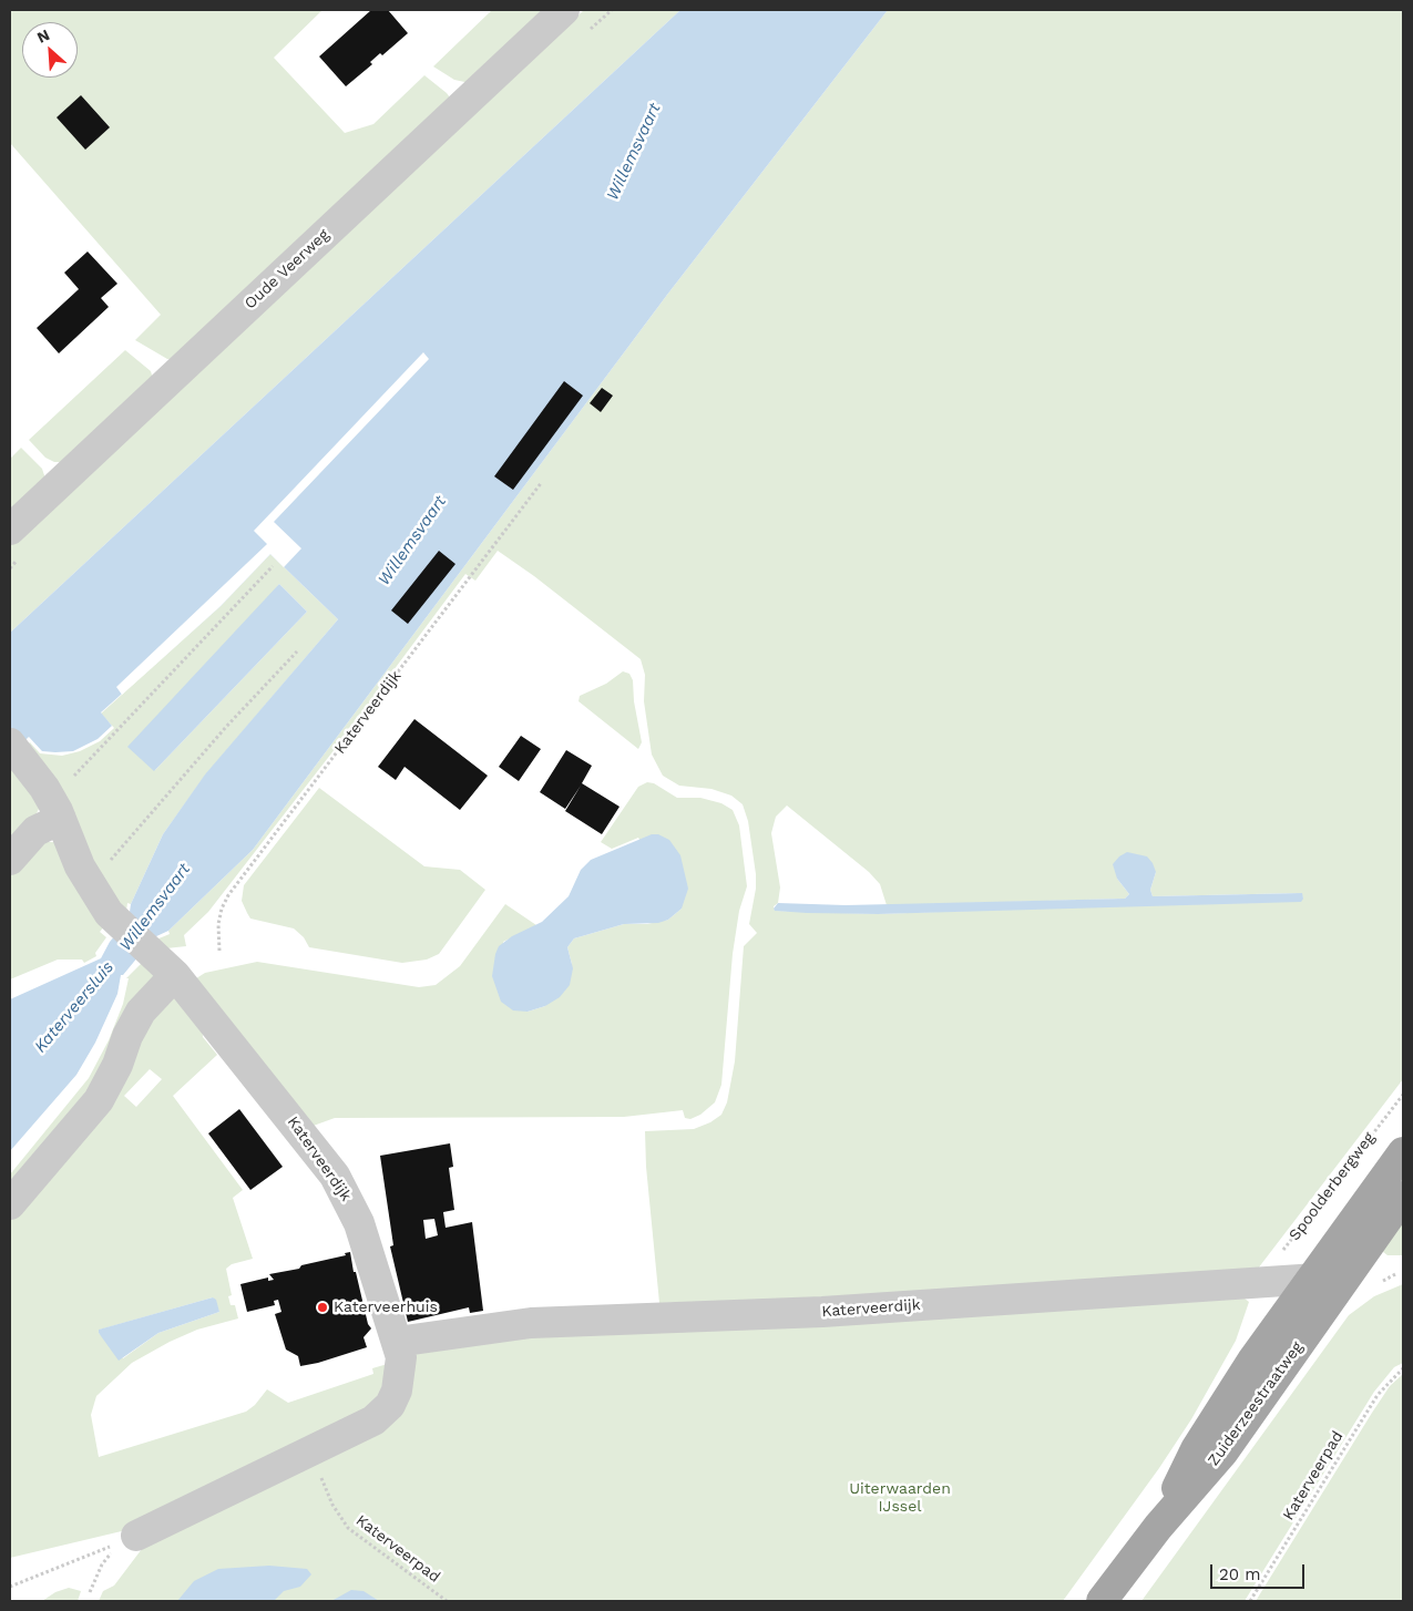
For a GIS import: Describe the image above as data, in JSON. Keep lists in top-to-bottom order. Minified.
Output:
{"streets":{"main road":["Zuiderzeestraatweg"],"street":["Oude Veerweg","Katerveerdijk"],"path":["Spoolderbergweg","Katerveerpad"]},"crossings":[["Katerveerdijk","Spoolderbergweg"],["Katerveerdijk","Zuiderzeestraatweg"],["Katerveerdijk","Katerveerpad"]],"water":["Willemsvaart","Katerveersluis"],"parks":["Uiterwaarden IJssel"],"places":["Katerveerhuis"],"scale_bar":"20 m","north":"top left"}
